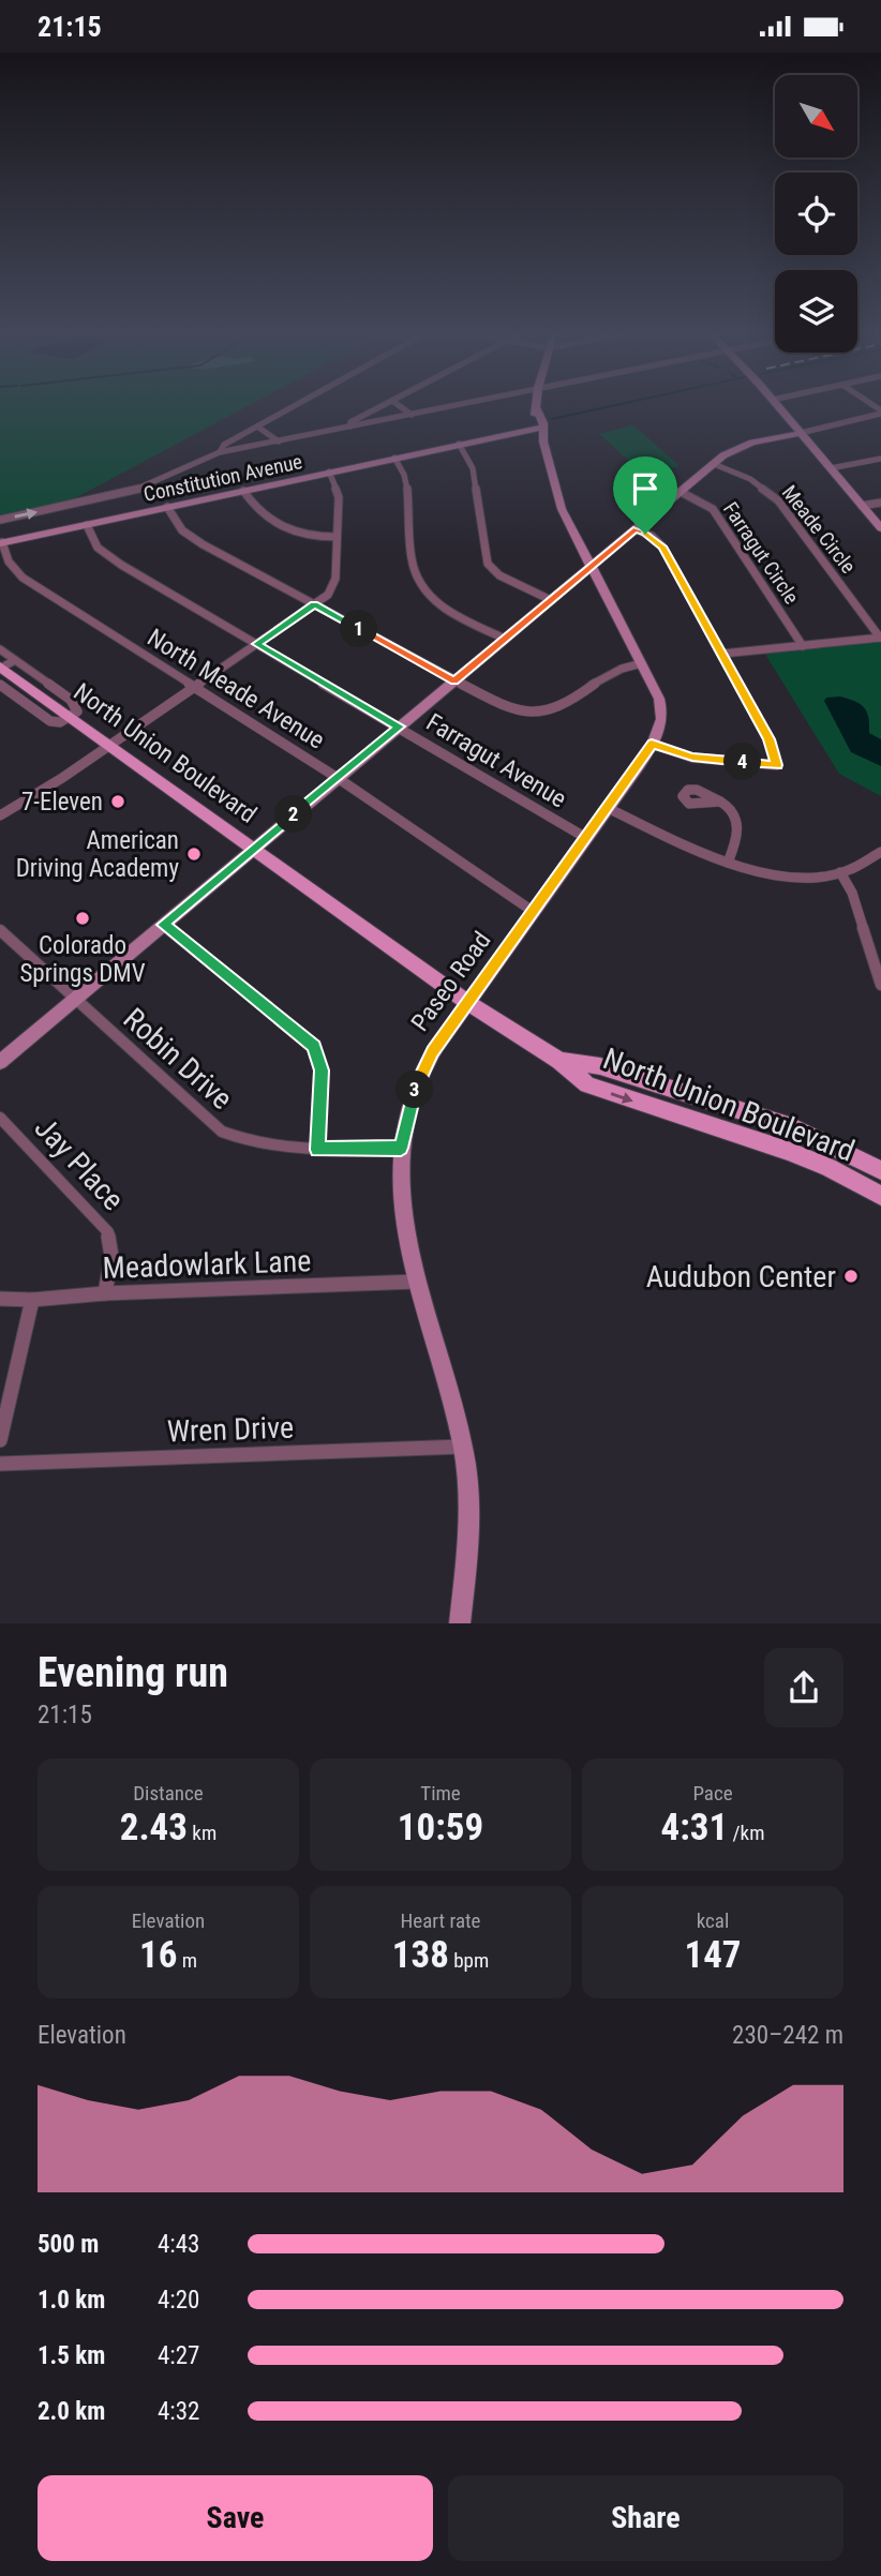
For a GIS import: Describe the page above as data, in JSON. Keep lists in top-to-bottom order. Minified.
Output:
{"streets":{"main road":["Constitution Avenue","North Union Boulevard"],"street":["Meade Circle","Farragut Circle","North Meade Avenue","Farragut Avenue","Paseo Road","Robin Drive","Jay Place","Meadowlark Lane","Wren Drive"]},"crossings":[["Constitution Avenue","North Meade Avenue"],["Constitution Avenue","Farragut Avenue"],["North Meade Avenue","Paseo Road"],["North Union Boulevard","Paseo Road"],["Farragut Avenue","Paseo Road"],["Paseo Road","Robin Drive"],["Paseo Road","Meadowlark Lane"],["Paseo Road","Wren Drive"],["Jay Place","Meadowlark Lane"]],"places":["7-Eleven","American Driving Academy","Colorado Springs DMV","Audubon Center"],"north":"bottom right","page":{"status":"21:15","pins":["1","4","2","3"],"heading":["Evening run","21:15"],"stats":[["Distance","2.43 km"],["Time","10:59"],["Pace","4:31 /km"],["Elevation","16 m"],["Heart rate","138 bpm"],["kcal","147"]],"chart":["Elevation","230–242 m"],"list":[{"name":"500 m","note":"4:43"},{"name":"1.0 km","note":"4:20"},{"name":"1.5 km","note":"4:27"},{"name":"2.0 km","note":"4:32"}],"buttons":["Save","Share"]}}
